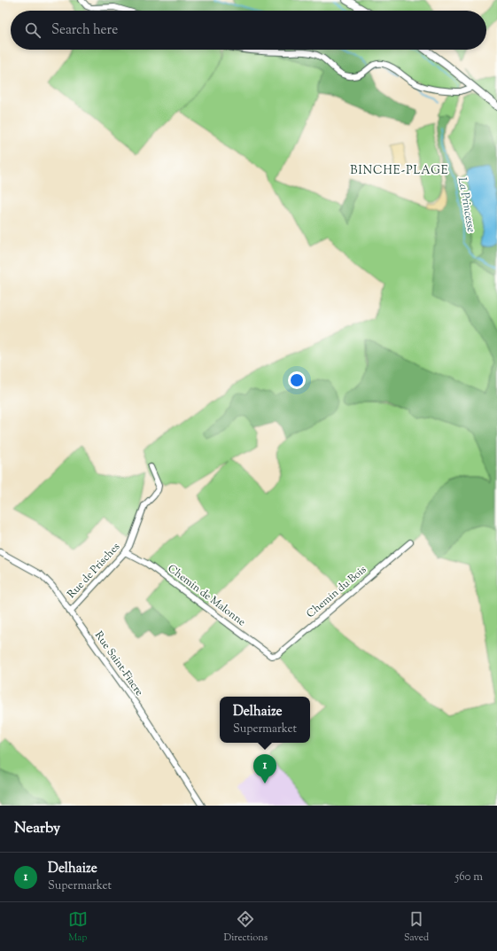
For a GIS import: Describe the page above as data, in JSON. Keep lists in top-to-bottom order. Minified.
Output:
{"streets":{"street":["Rue de Prisches","Chemin du Bois","Chemin de Malonne","Rue Saint-Fiacre"]},"crossings":[["Rue de Prisches","Chemin de Malonne"],["Rue de Prisches","Rue Saint-Fiacre"],["Chemin du Bois","Chemin de Malonne"]],"districts":["BINCHE-PLAGE"],"water":["La Princesse"],"page":{"search":"Search here","popup":["Delhaize","Supermarket"],"pins":"1","heading":"Nearby","list":[{"mark":"1","name":"Delhaize","note":"Supermarket","value":"560 m"}],"nav":["Map","Directions","Saved"]}}
